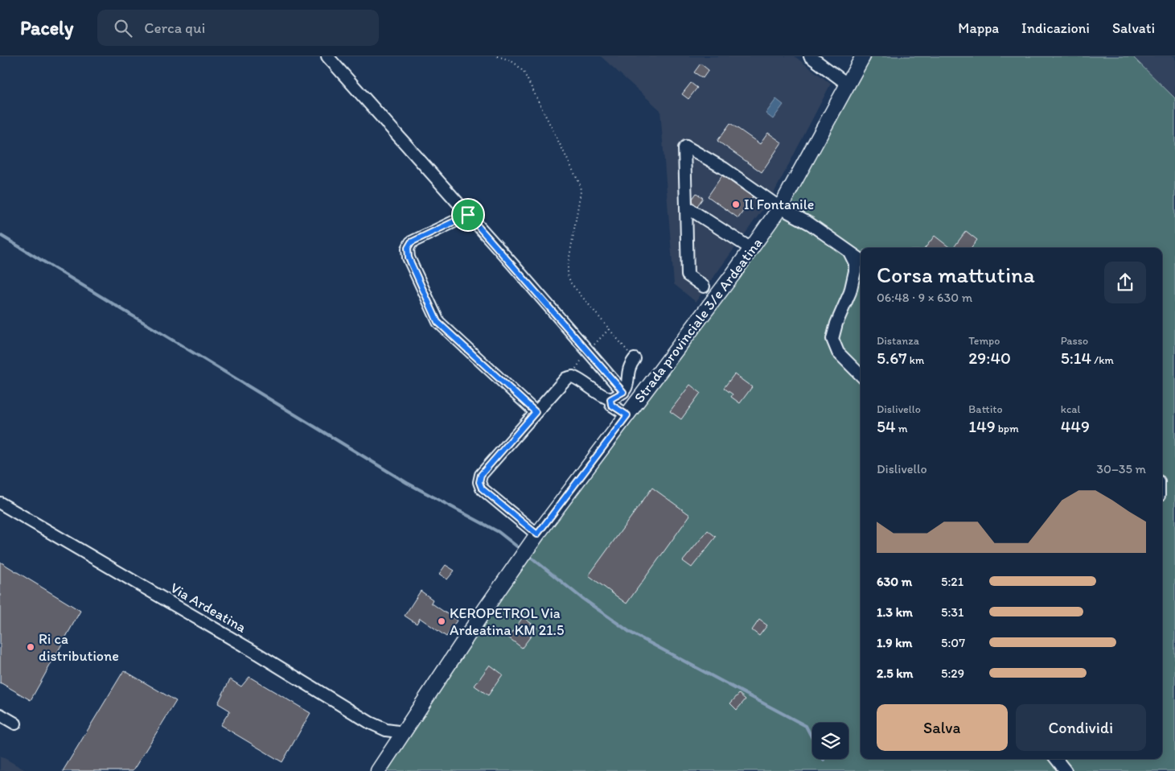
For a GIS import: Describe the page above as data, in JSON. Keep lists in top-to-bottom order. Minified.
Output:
{"streets":{"main road":["Strada provinciale 3/e Ardeatina"],"street":["Via Ardeatina"]},"crossings":[["Strada provinciale 3/e Ardeatina","Via Ardeatina"]],"places":["Il Fontanile","KEROPETROL Via Ardeatina KM 21.5","Ri ca distributione"],"page":{"header":"Pacely","search":"Cerca qui","nav":["Mappa","Indicazioni","Salvati"],"heading":["Corsa mattutina","06:48 · 9 × 630 m"],"stats":[["Distanza","5.67 km"],["Tempo","29:40"],["Passo","5:14 /km"],["Dislivello","54 m"],["Battito","149 bpm"],["kcal","449"]],"chart":["Dislivello","30–35 m"],"list":[{"name":"630 m","note":"5:21"},{"name":"1.3 km","note":"5:31"},{"name":"1.9 km","note":"5:07"},{"name":"2.5 km","note":"5:29"}],"buttons":["Salva","Condividi"]}}
